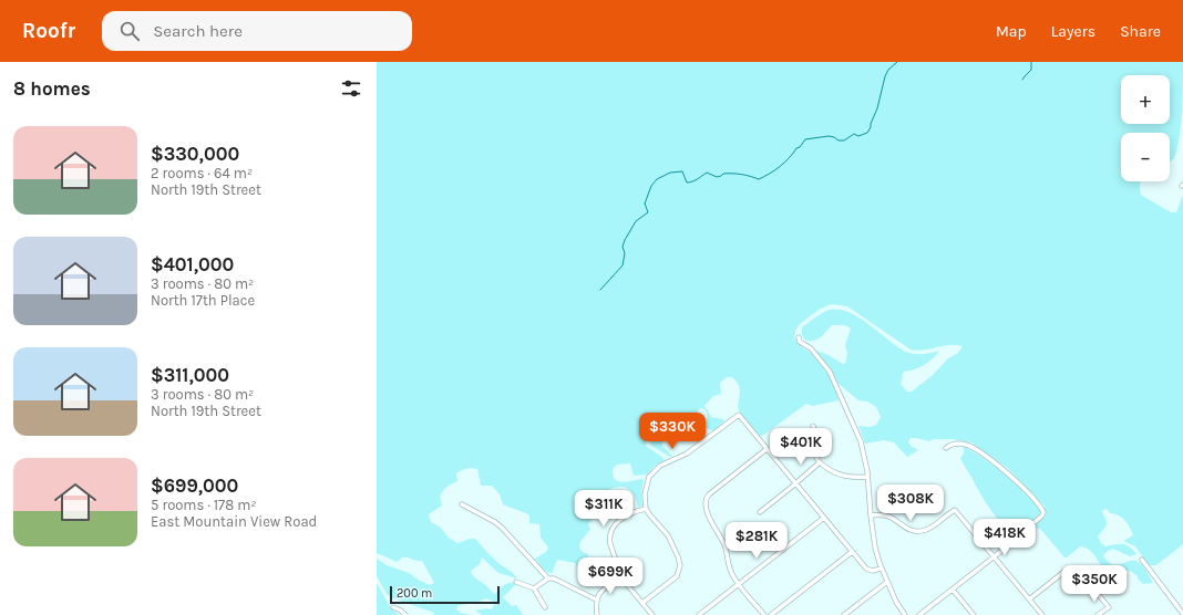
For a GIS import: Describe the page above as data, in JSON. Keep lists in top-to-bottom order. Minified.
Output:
{"scale_bar":"200 m","page":{"header":"Roofr","search":"Search here","nav":["Map","Layers","Share"],"heading":"8 homes","map_buttons":["+","−"],"list":[{"name":"$330,000","note":"2 rooms · 64 m² · North 19th Street"},{"name":"$401,000","note":"3 rooms · 80 m² · North 17th Place"},{"name":"$311,000","note":"3 rooms · 80 m² · North 19th Street"},{"name":"$699,000","note":"5 rooms · 178 m² · East Mountain View Road"}],"price":["$330K","$401K","$308K","$311K","$418K","$281K","$699K","$350K"],"scale":"200 m"}}
